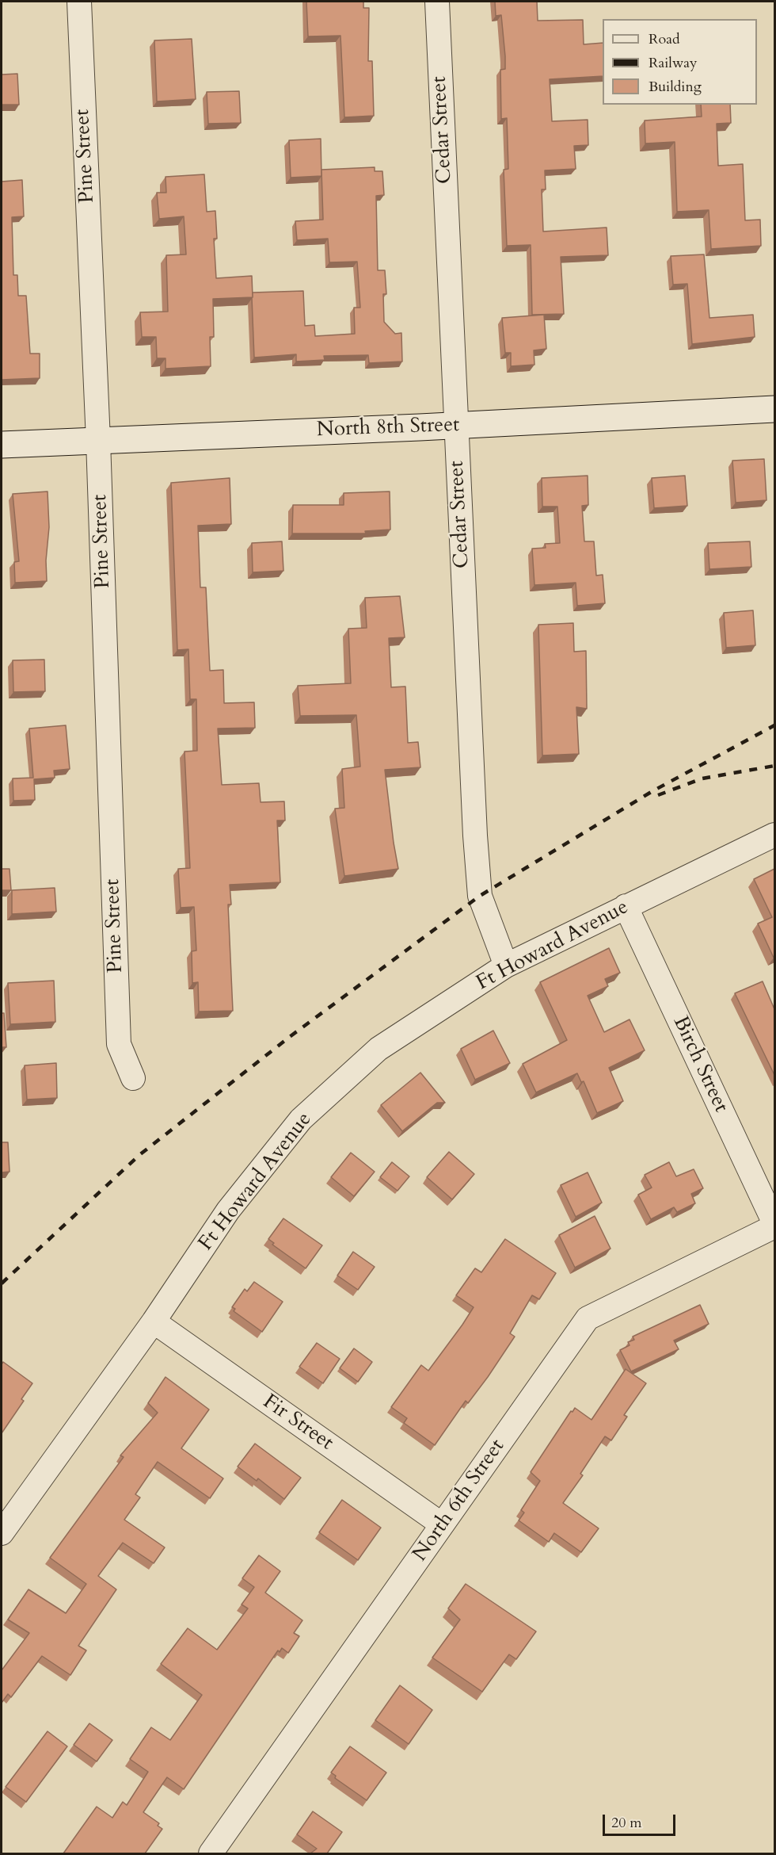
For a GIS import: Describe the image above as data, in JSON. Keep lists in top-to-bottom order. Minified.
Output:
{"streets":{"main road":["North 8th Street"],"street":["Cedar Street","Pine Street","Ft Howard Avenue","Birch Street","Fir Street","North 6th Street"]},"crossings":[["Cedar Street","North 8th Street"],["Cedar Street","Ft Howard Avenue"],["Pine Street","North 8th Street"],["Ft Howard Avenue","Birch Street"],["Ft Howard Avenue","Fir Street"],["Birch Street","North 6th Street"],["Fir Street","North 6th Street"]],"legend":["Road","Railway","Building"],"scale_bar":"20 m"}
